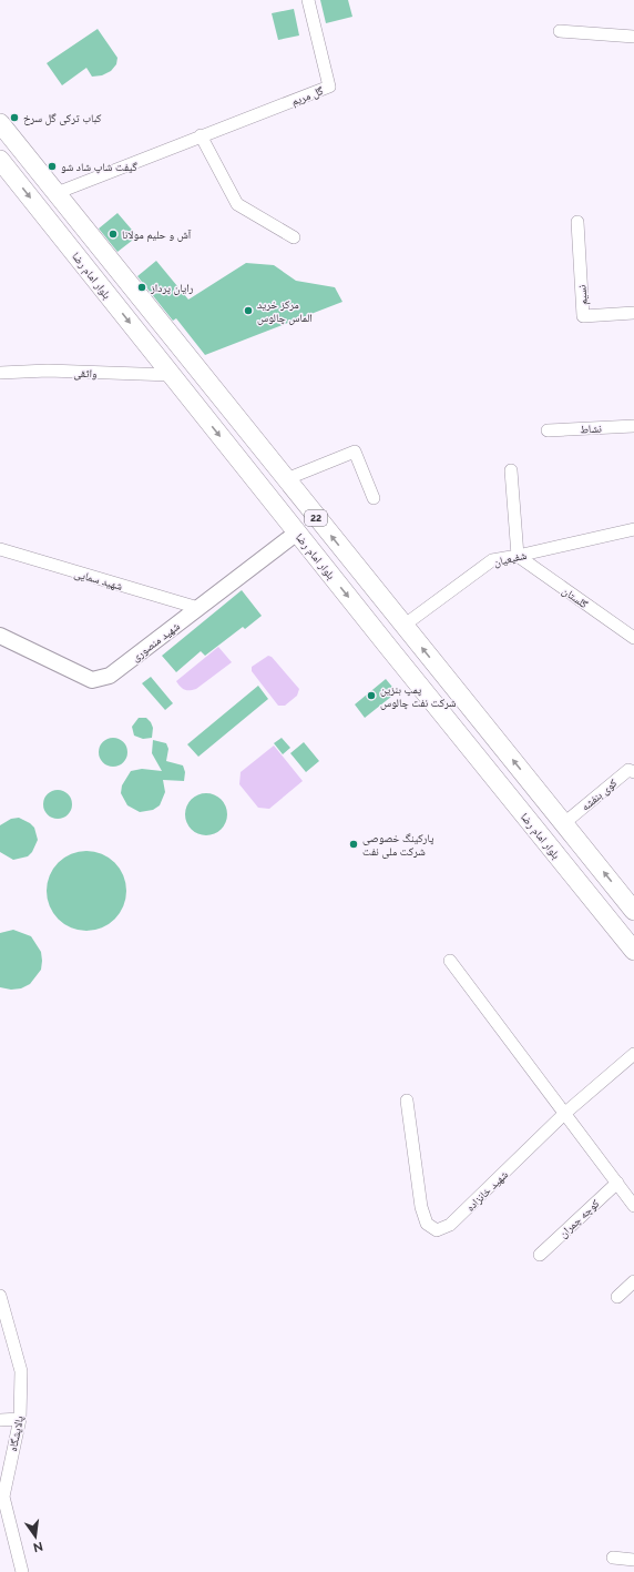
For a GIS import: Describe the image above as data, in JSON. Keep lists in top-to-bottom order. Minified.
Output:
{"streets":{"main road":["بلوار امام رضا","22"],"street":["گل مریم","نسیم","واثقی","نشاط","شفیعیان","شهید سمایی","گلستان","شهید منصوری","کوی بنفشه","شهید خانزاده","کوچه چمران","پالایشگاه"]},"crossings":[["بلوار امام رضا","واثقی"],["بلوار امام رضا","شفیعیان"],["بلوار امام رضا","شهید منصوری"],["بلوار امام رضا","کوی بنفشه"],["شفیعیان","گلستان"],["شهید سمایی","شهید منصوری"]],"places":["کباب ترکی گل سرخ","گیفت شاپ شاد شو","آش و حلیم مولانا","رایان پرداز","مرکز خرید الماس چالوس","پمپ بنزین شرکت نفت چالوس","پارکینگ خصوصی شرکت ملی نفت"],"north":"bottom"}
